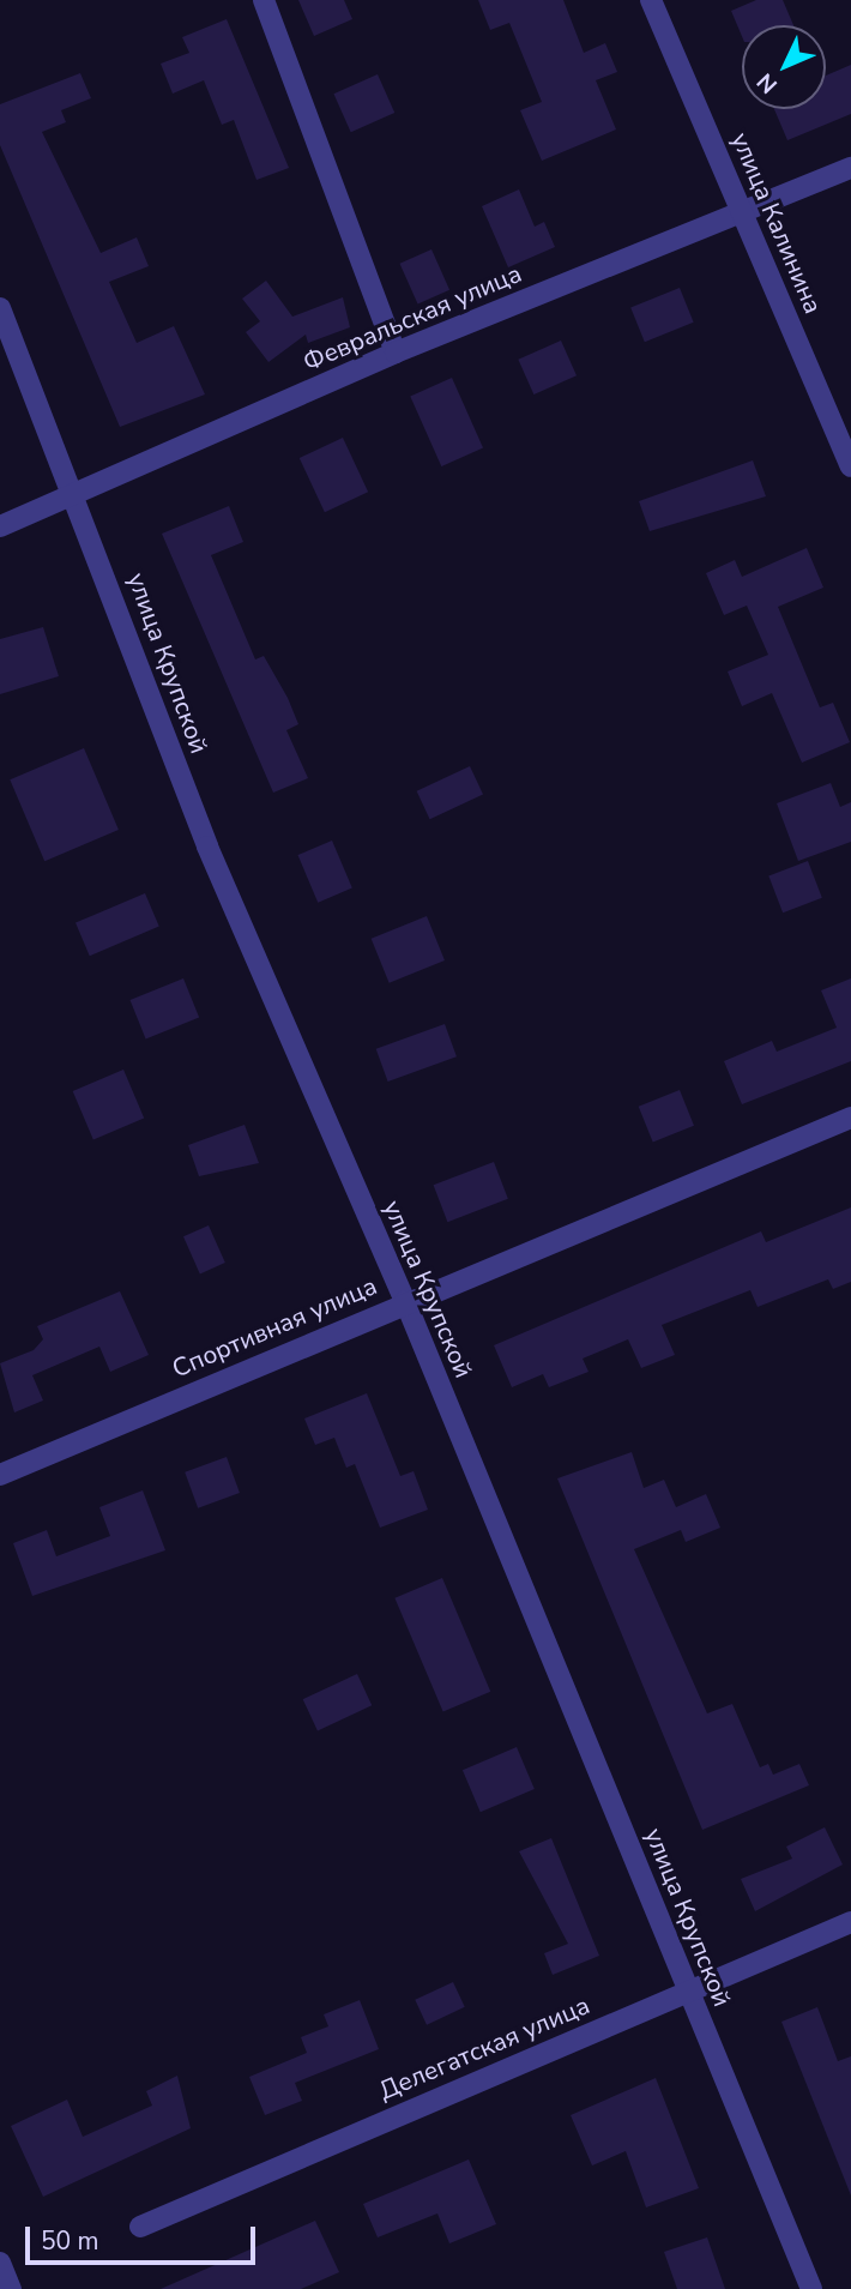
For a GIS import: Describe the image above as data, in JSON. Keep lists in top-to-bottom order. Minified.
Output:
{"streets":{"street":["улица Калинина","Февральская улица","улица Крупской","Спортивная улица","Делегатская улица"]},"crossings":[["улица Калинина","Февральская улица"],["Февральская улица","улица Крупской"],["улица Крупской","Спортивная улица"],["улица Крупской","Делегатская улица"]],"scale_bar":"50 m","north":"bottom left"}
